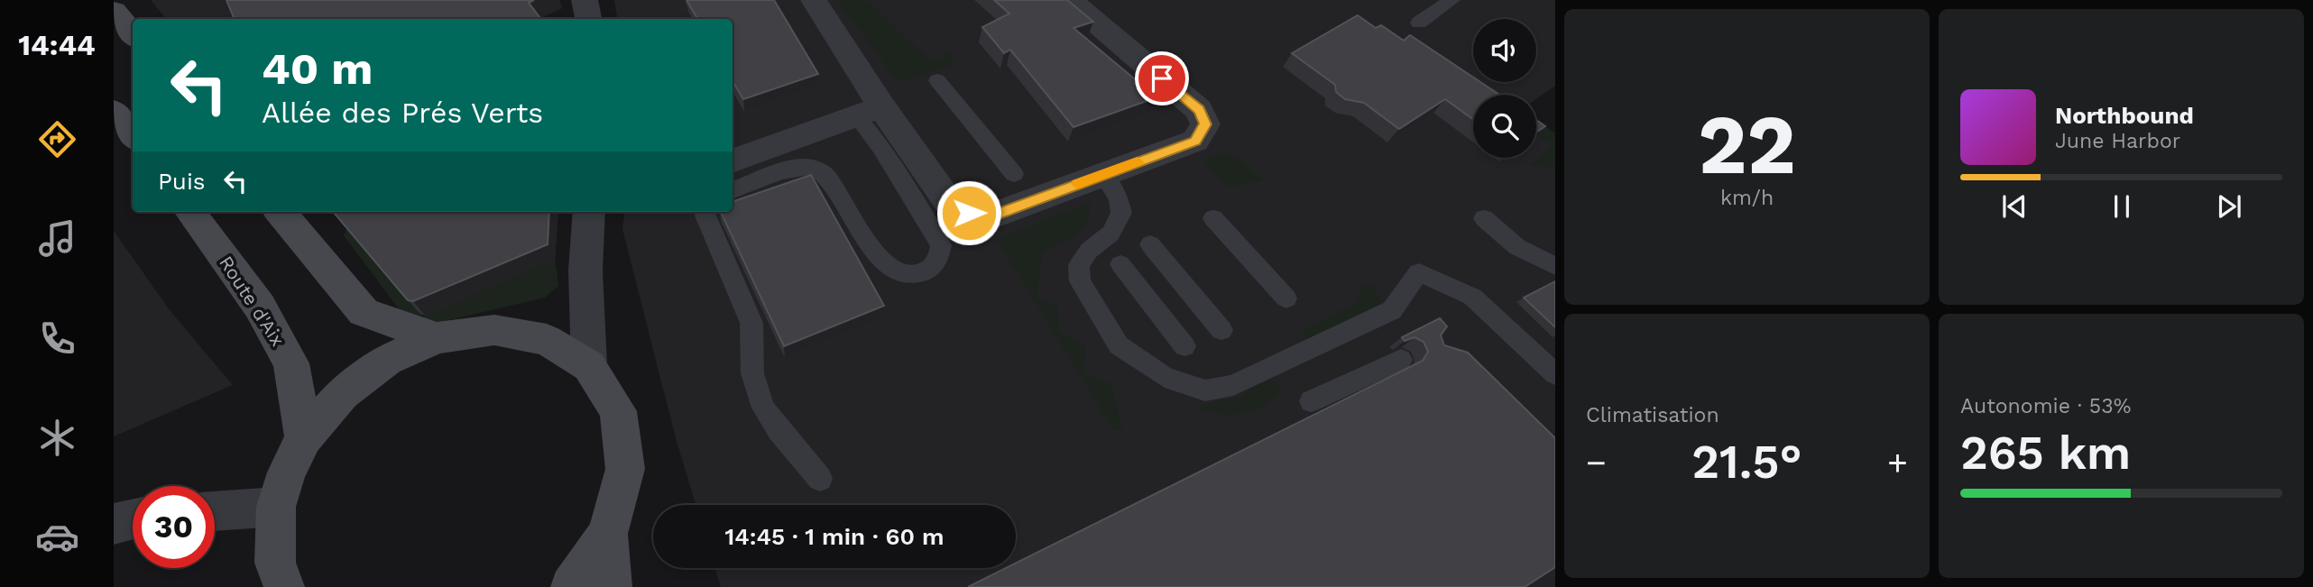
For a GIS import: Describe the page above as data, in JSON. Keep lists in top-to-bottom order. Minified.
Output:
{"streets":{"main road":["Route d'Aix"]},"page":{"tabs":"14:44","tile":[["22","km/h"],"Climatisation",["Autonomie · 53%","265 km"]],"turn":["40 m","Allée des Prés Verts"],"song":["Northbound","June Harbor"],"then":"Puis","heat":["−","21.5°","+"],"limit":"30","trip":"14:45 · 1 min · 60 m"}}
